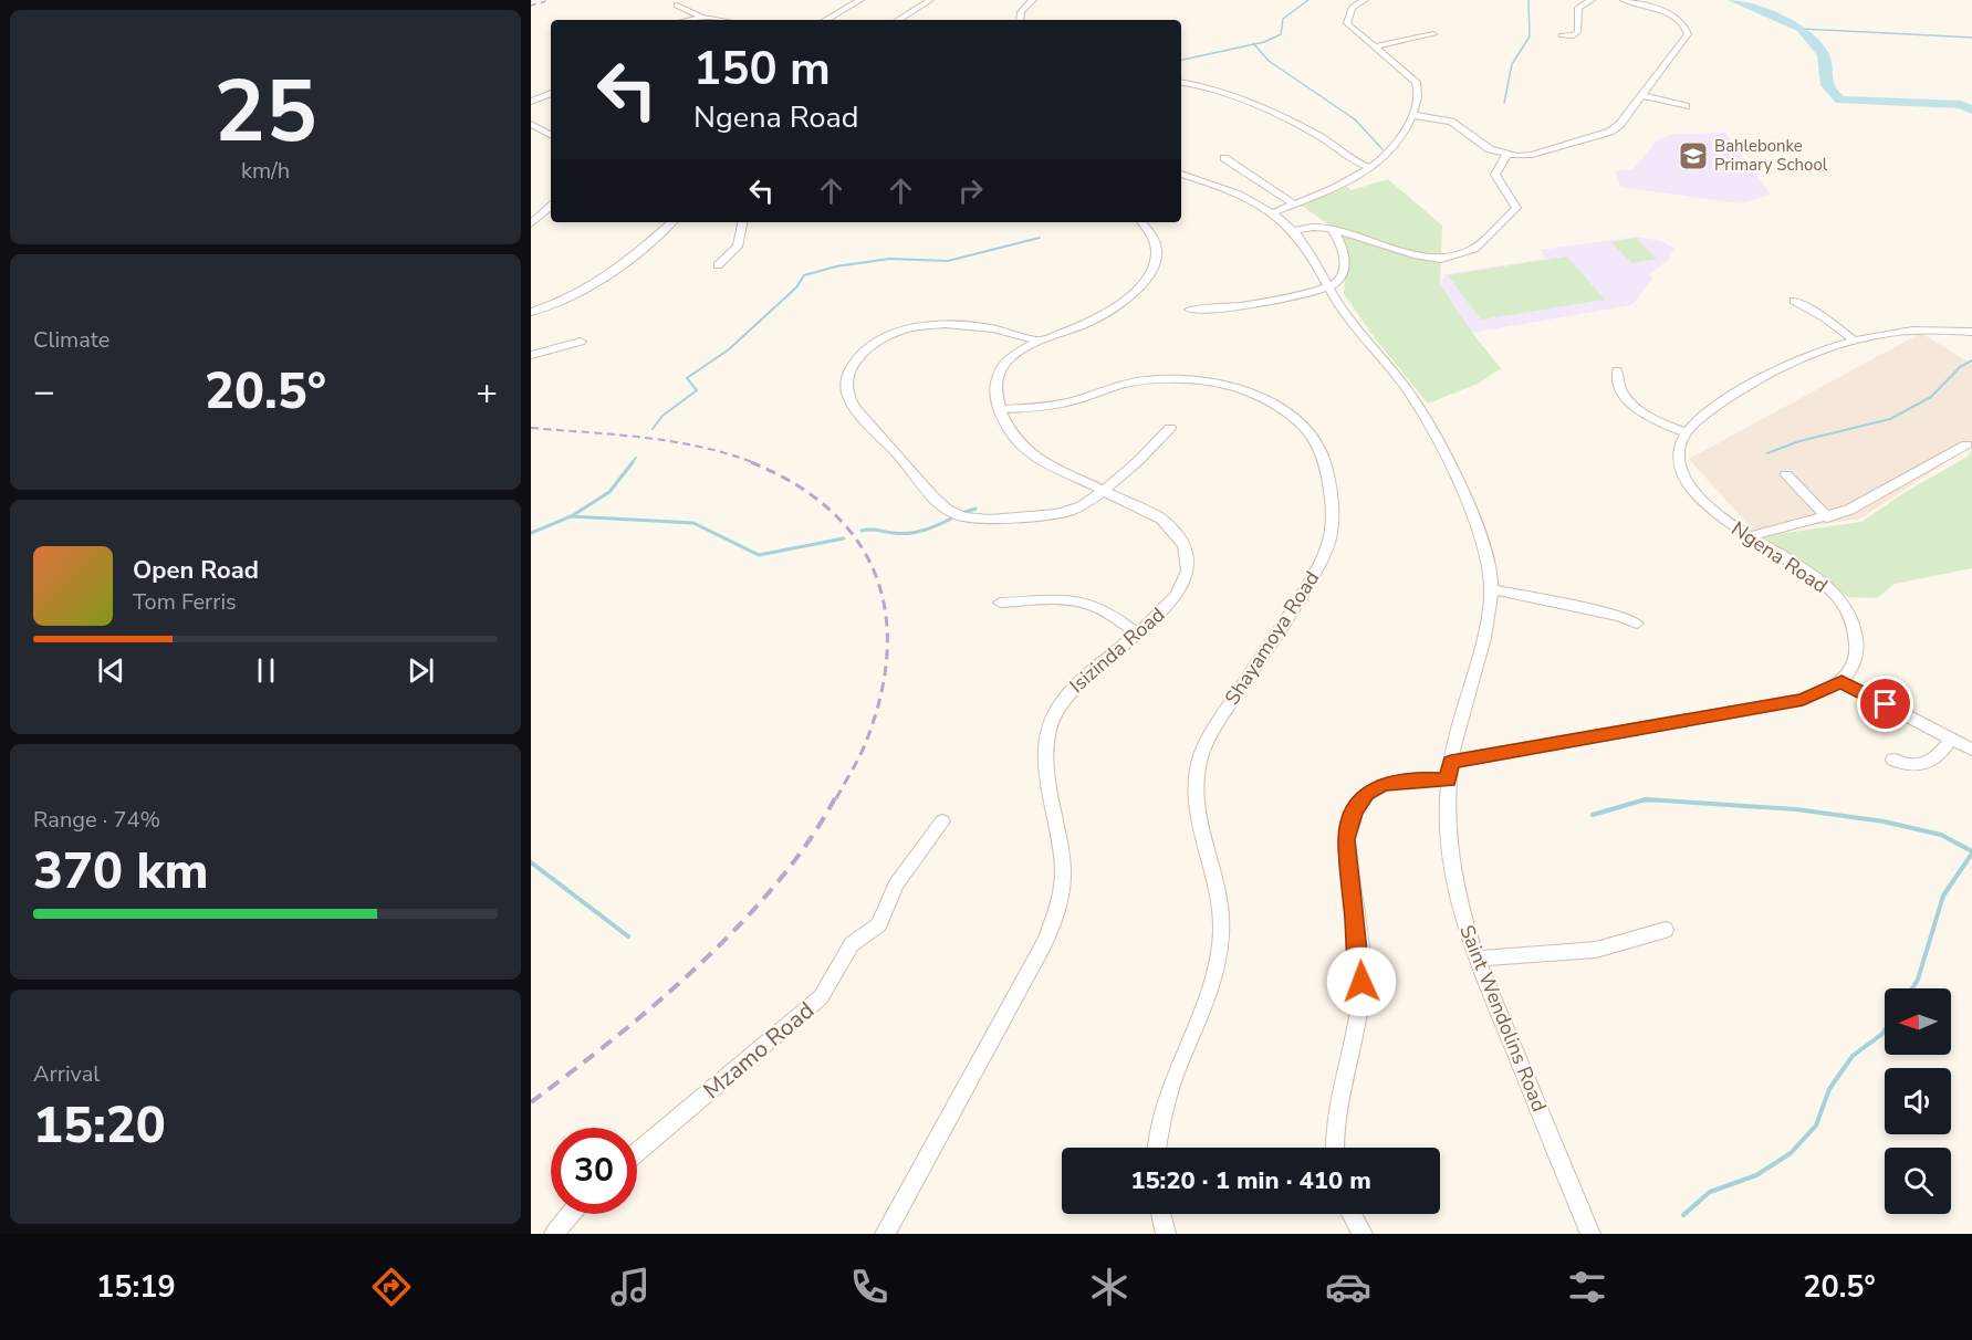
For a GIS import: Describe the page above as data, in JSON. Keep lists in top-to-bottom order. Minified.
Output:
{"streets":{"street":["Ngena Road","Shayamoya Road","Isizinda Road","Saint Wendolins Road","Mzamo Road"]},"crossings":[["Shayamoya Road","Isizinda Road"]],"places":{"school or university":["Bahlebonke Primary School"]},"north":"left","page":{"tile":[["25","km/h"],"Climate",["Range · 74%","370 km"],["Arrival","15:20"]],"turn":["150 m","Ngena Road"],"heat":["−","20.5°","+"],"song":["Open Road","Tom Ferris"],"limit":"30","trip":"15:20 · 1 min · 410 m","tabs":["15:19","20.5°"]}}
